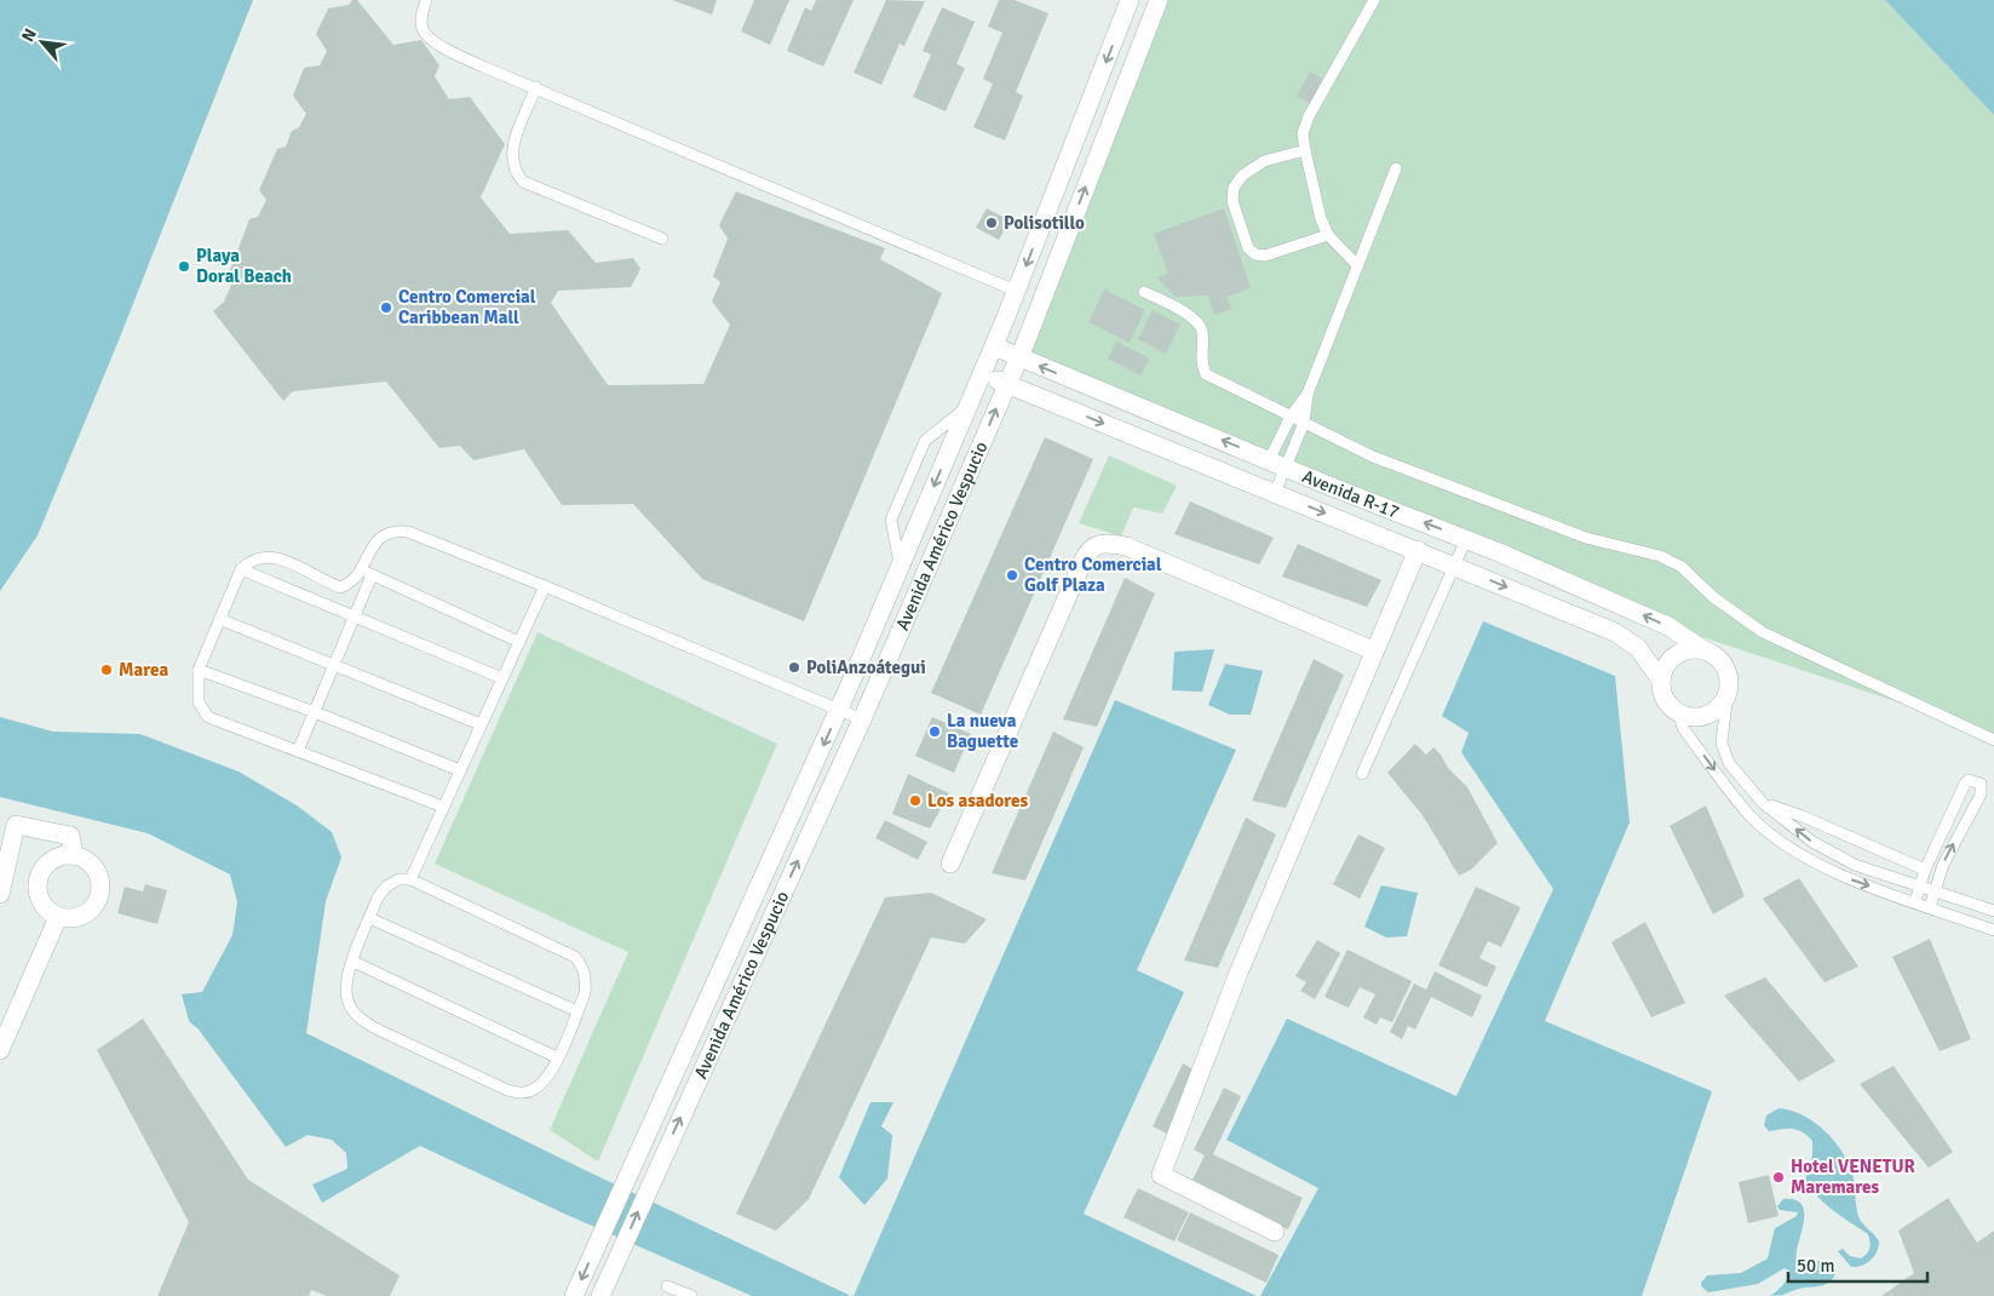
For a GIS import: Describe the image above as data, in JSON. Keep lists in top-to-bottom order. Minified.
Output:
{"streets":{"street":["Avenida R-17","Avenida Américo Vespucio"]},"crossings":[["Avenida R-17","Avenida Américo Vespucio"]],"places":["Polisotillo","Playa Doral Beach","Centro Comercial Caribbean Mall","Centro Comercial Golf Plaza","PoliAnzoátegui","Marea","La nueva Baguette","Los asadores","Hotel VENETUR Maremares"],"scale_bar":"50 m","north":"top left"}
